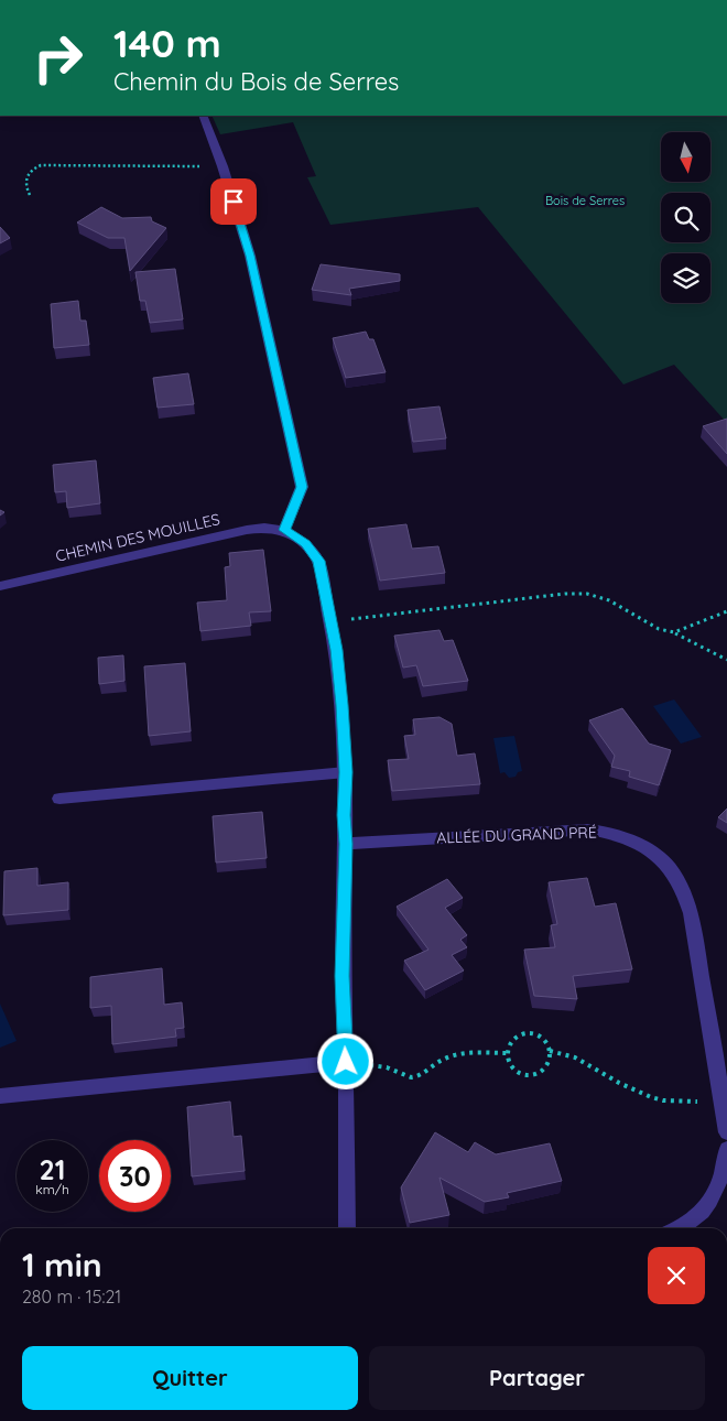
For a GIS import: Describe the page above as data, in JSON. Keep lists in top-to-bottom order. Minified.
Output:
{"streets":{"street":["CHEMIN DES MOUILLES","ALLÉE DU GRAND PRÉ"]},"parks":["Bois de Serres"],"north":"bottom","page":{"turn":["140 m","Chemin du Bois de Serres"],"speed":"21 km/h","limit":"30","heading":["1 min","280 m · 15:21"],"buttons":["Quitter","Partager"]}}
